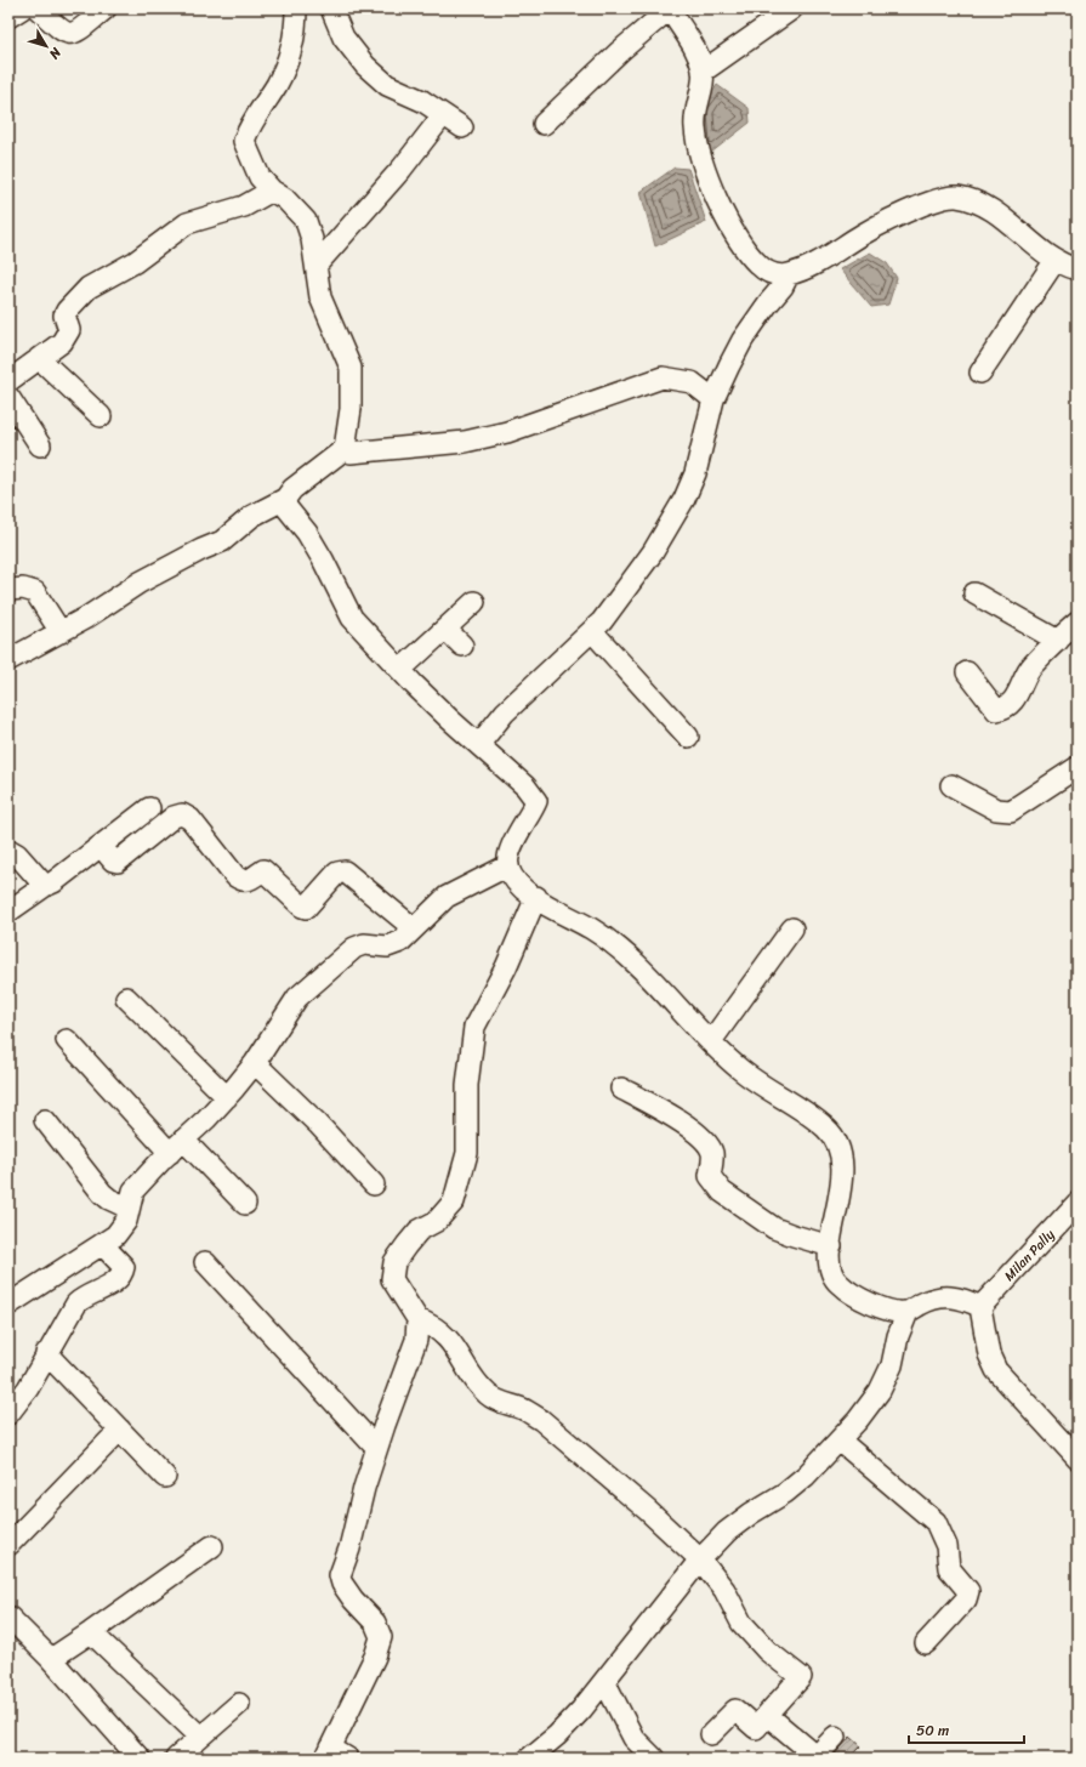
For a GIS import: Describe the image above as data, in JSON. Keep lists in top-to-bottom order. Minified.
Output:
{"streets":{"street":["Milan Pally"]},"scale_bar":"50 m","north":"bottom right"}
